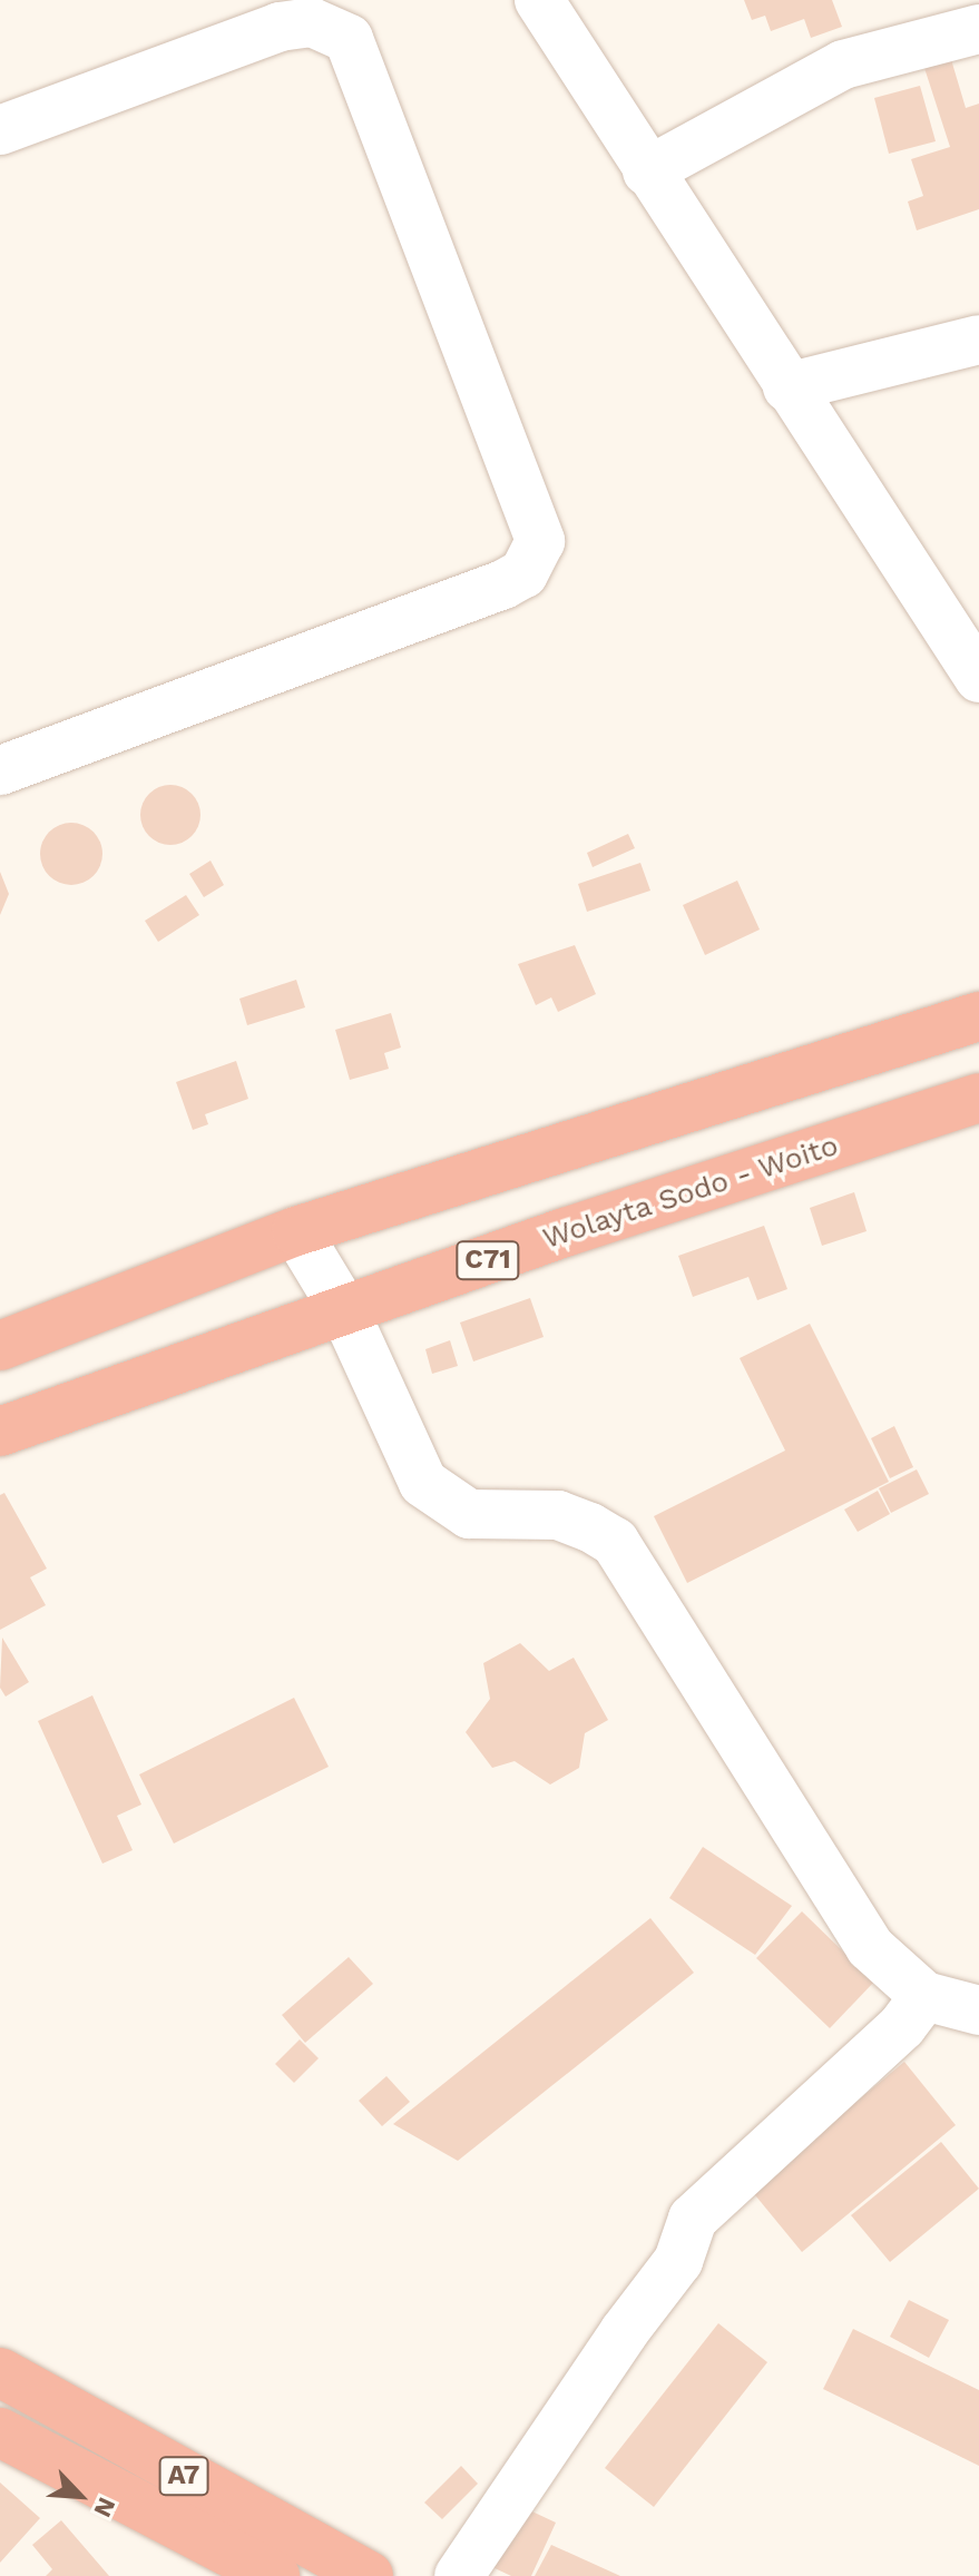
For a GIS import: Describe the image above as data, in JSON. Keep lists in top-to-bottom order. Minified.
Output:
{"streets":{"highway":["Wolayta Sodo - Woito","C71","A7"]},"north":"bottom right"}
